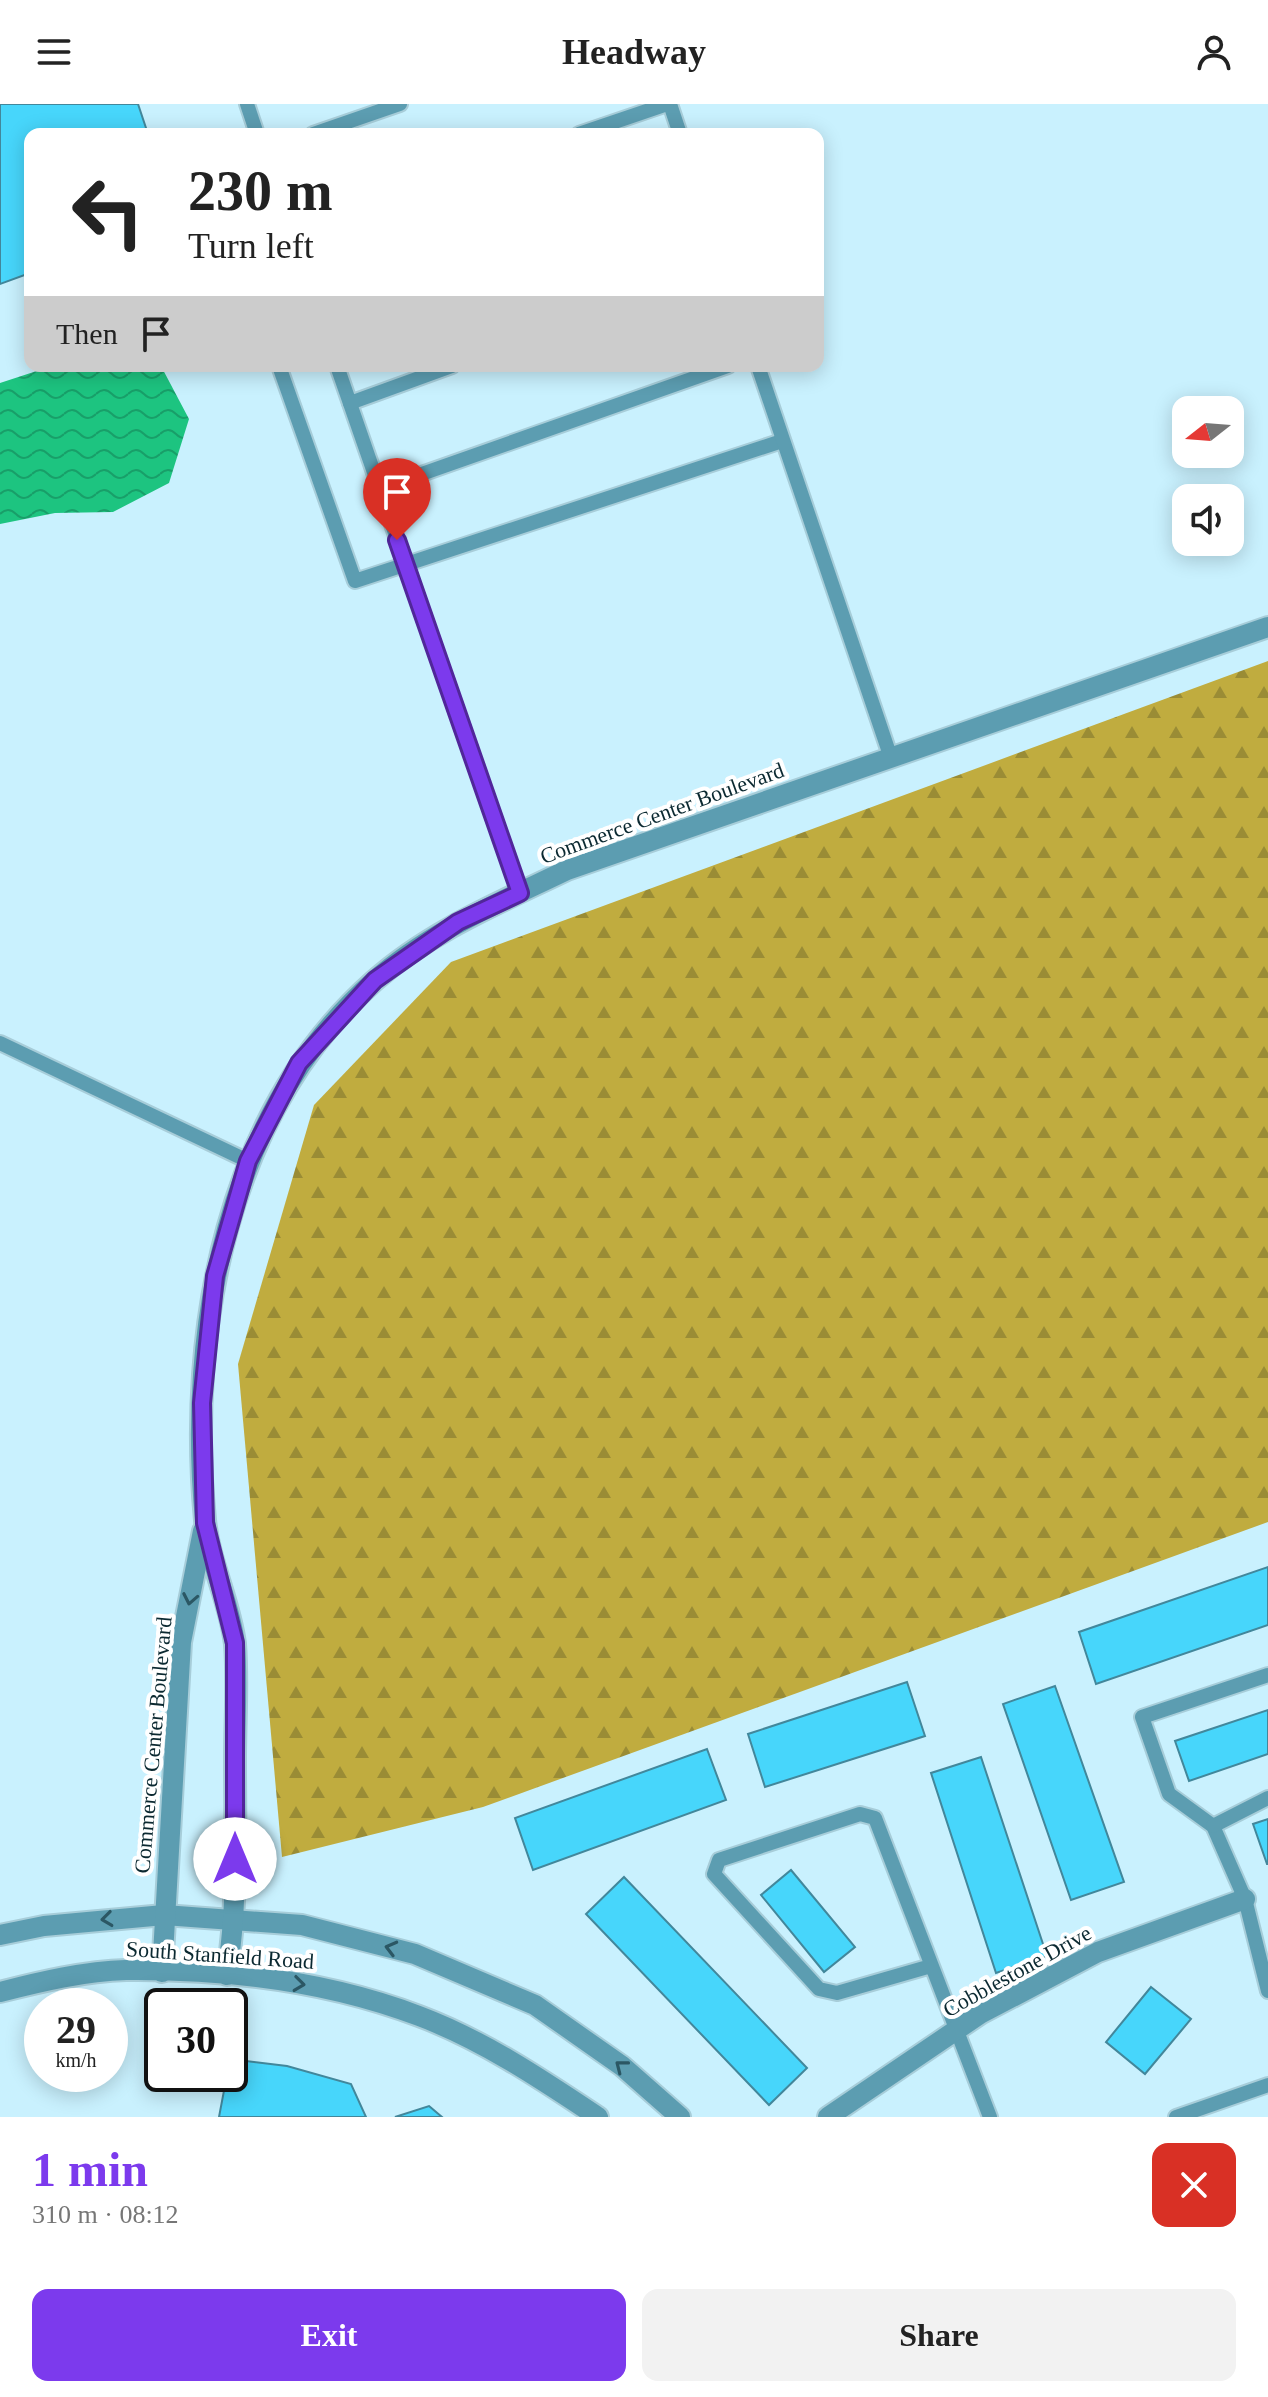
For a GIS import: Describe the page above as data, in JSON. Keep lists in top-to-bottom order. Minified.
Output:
{"streets":{"street":["Commerce Center Boulevard","South Stanfield Road","Cobblestone Drive"]},"crossings":[["Commerce Center Boulevard","South Stanfield Road"]],"north":"left","page":{"header":"Headway","turn":["230 m","Turn left"],"then":"Then","speed":"29 km/h","limit":"30","heading":["1 min","310 m · 08:12"],"buttons":["Exit","Share"]}}
